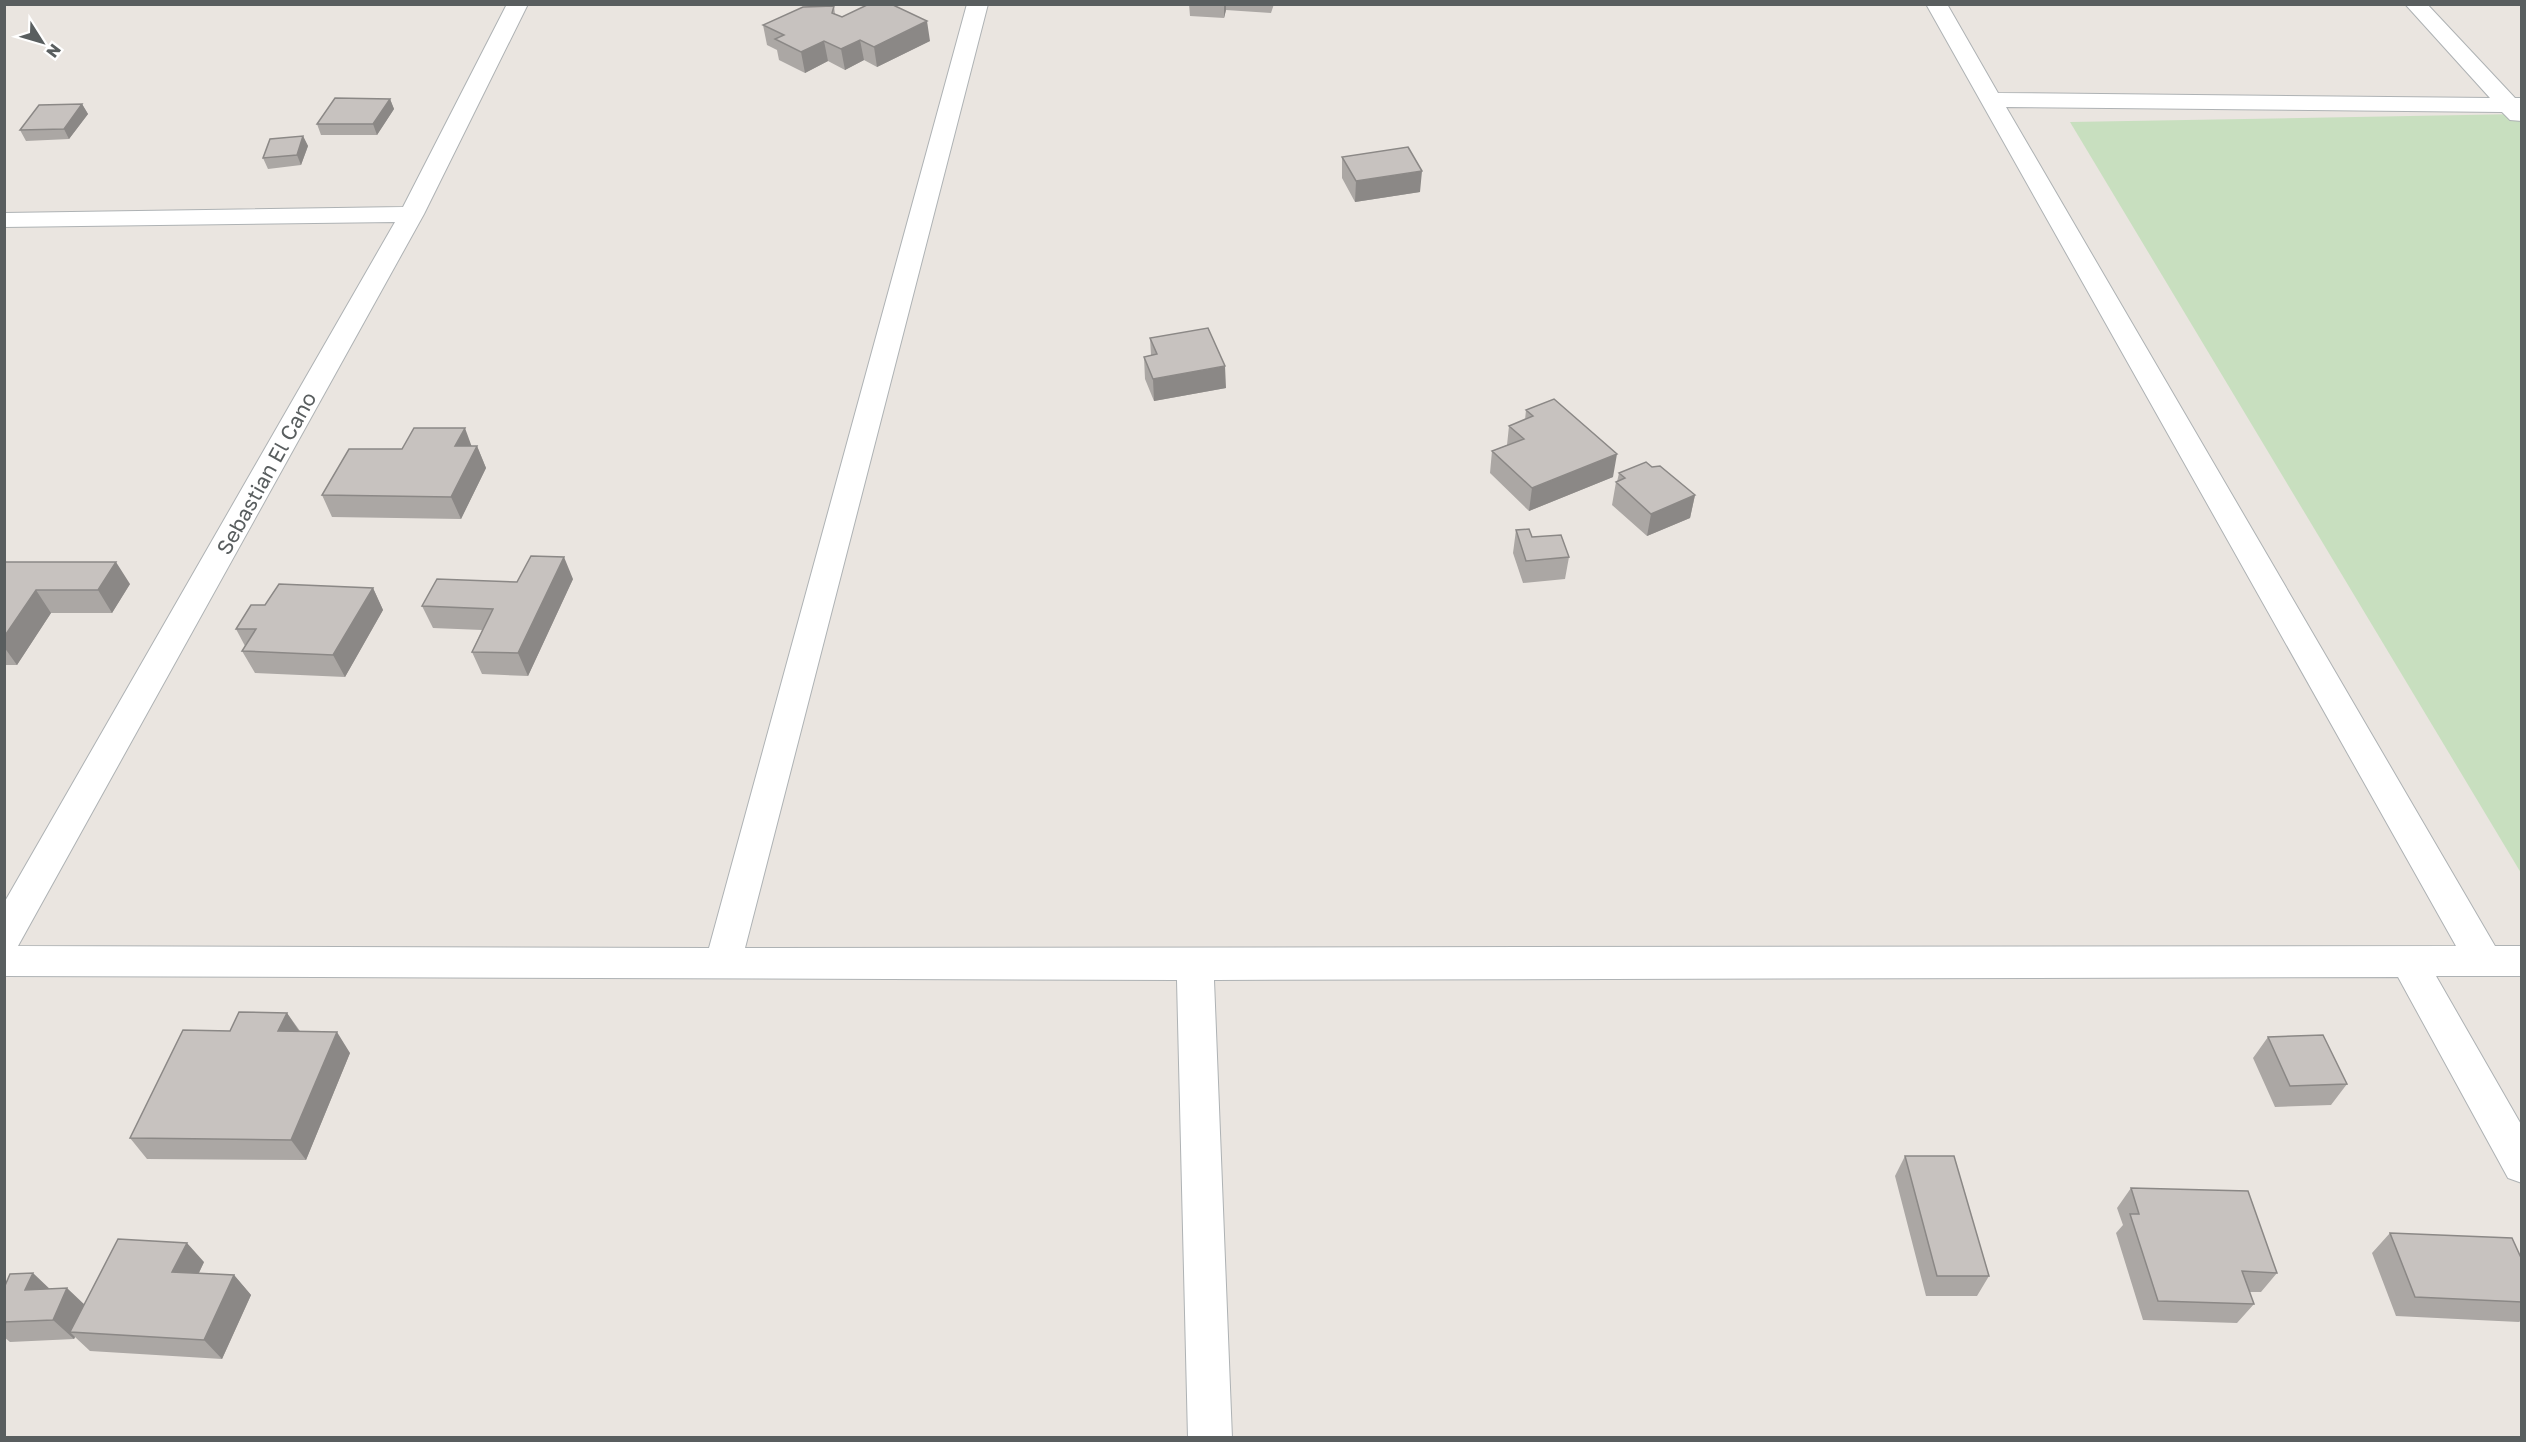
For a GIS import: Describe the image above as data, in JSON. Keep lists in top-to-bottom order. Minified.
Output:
{"streets":{"street":["Sebastian El Cano"]},"north":"bottom right"}
